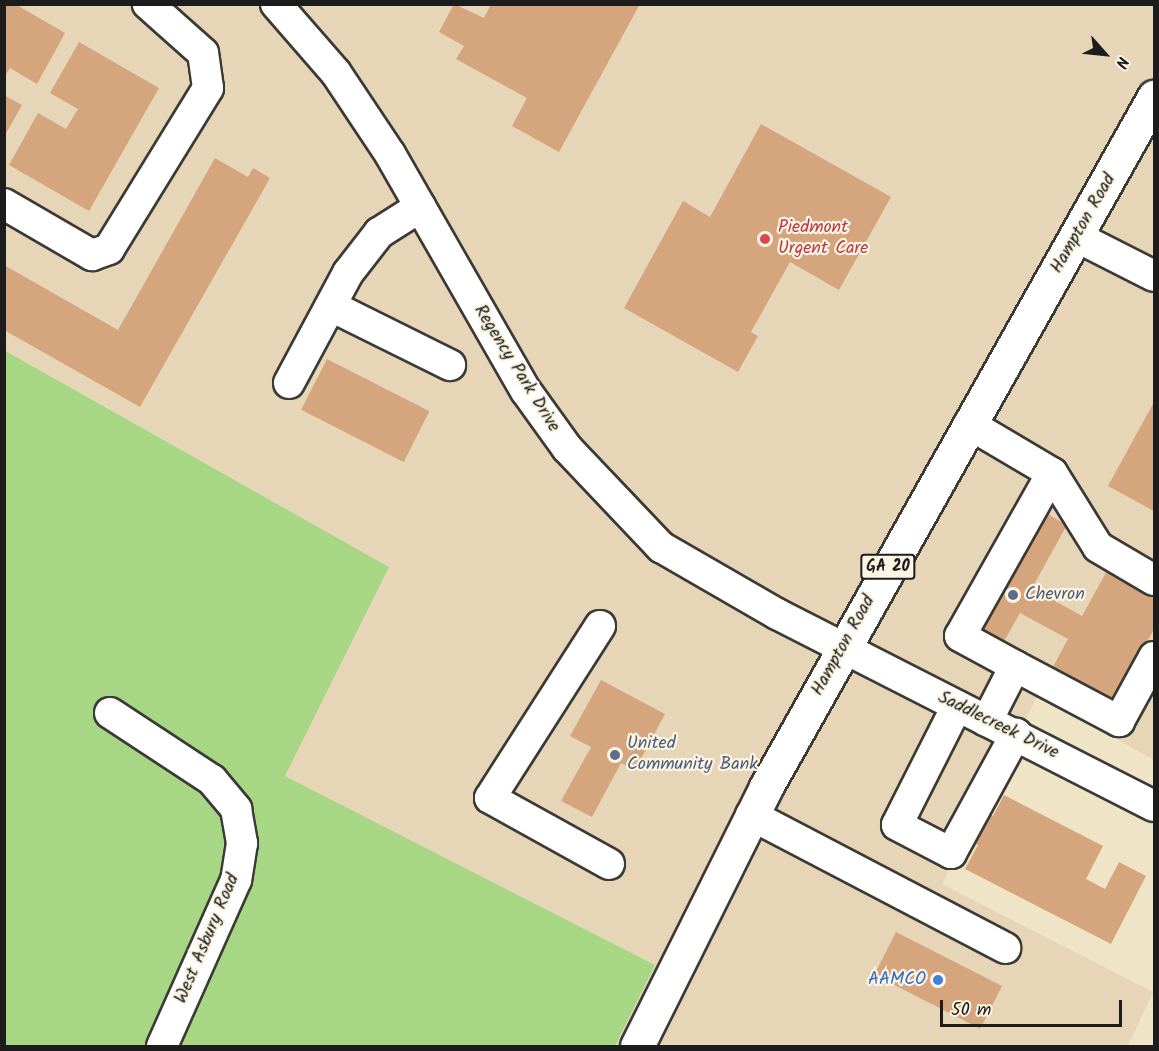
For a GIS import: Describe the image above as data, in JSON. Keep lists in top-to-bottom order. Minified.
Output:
{"streets":{"main road":["Hampton Road","GA 20"],"street":["Regency Park Drive","Saddlecreek Drive","West Asbury Road"]},"crossings":[["Hampton Road","Regency Park Drive"],["Hampton Road","Saddlecreek Drive"],["Regency Park Drive","Saddlecreek Drive"]],"places":["Piedmont Urgent Care","Chevron","United Community Bank","AAMCO"],"scale_bar":"50 m","north":"bottom right"}
